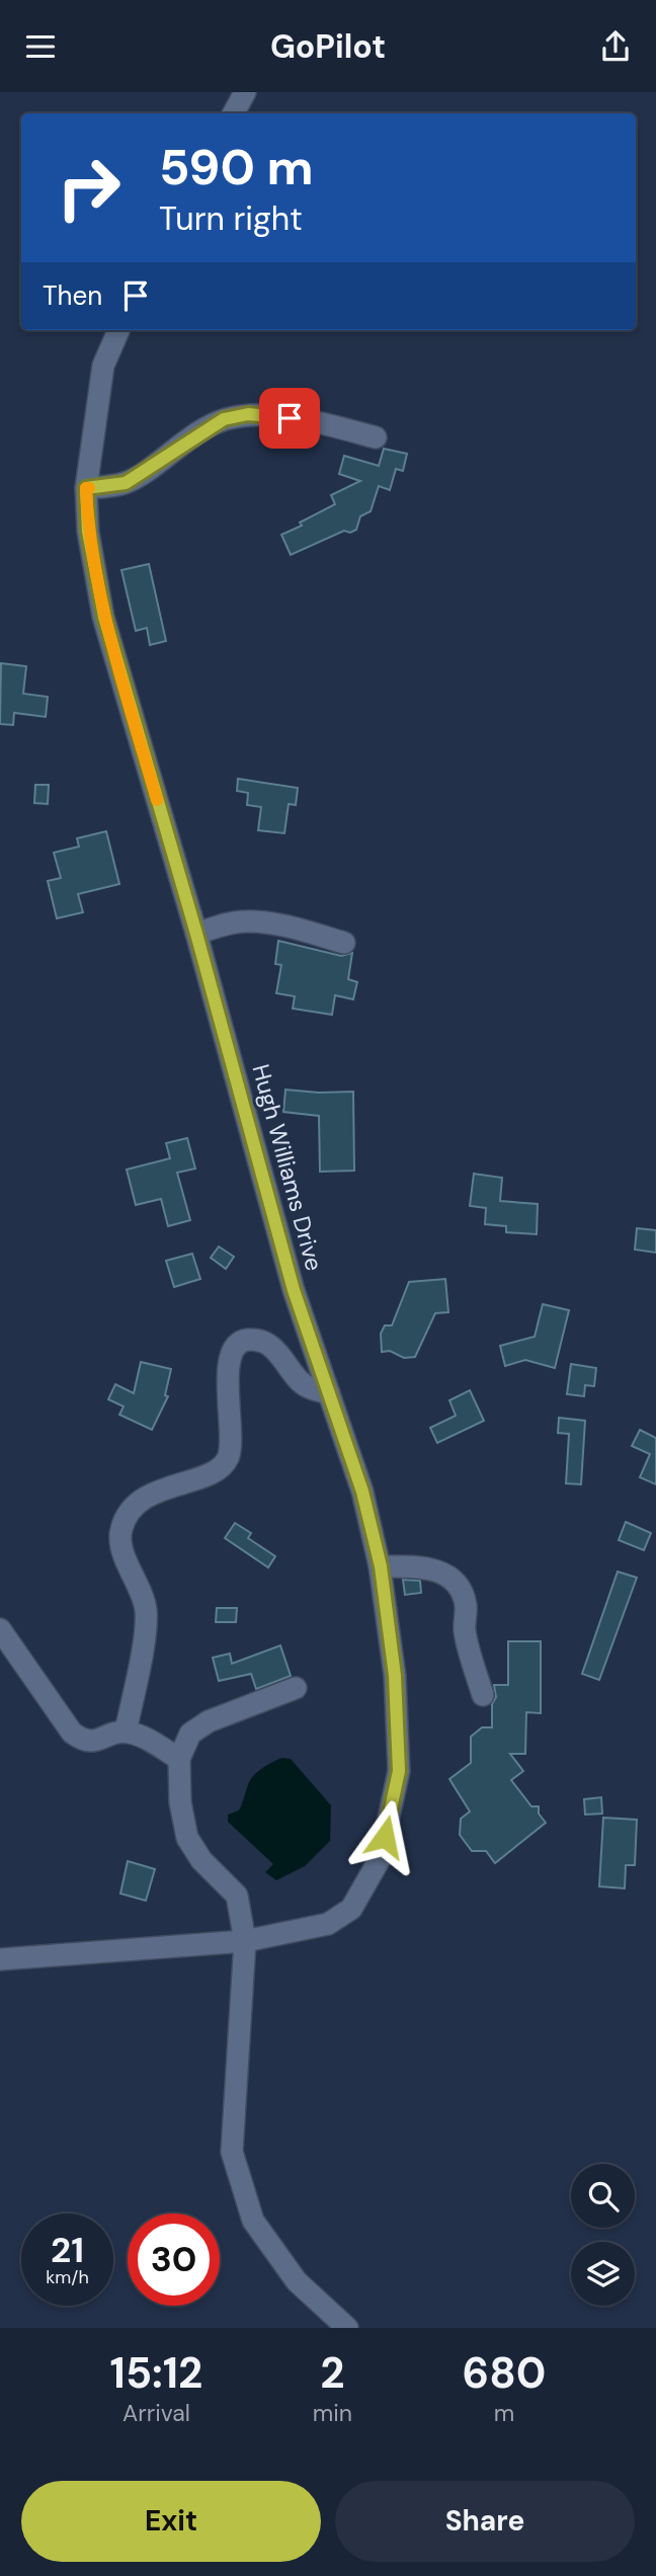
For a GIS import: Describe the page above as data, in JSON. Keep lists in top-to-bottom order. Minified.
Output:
{"streets":{"street":["Hugh Williams Drive"]},"page":{"header":"GoPilot","turn":["590 m","Turn right"],"then":"Then","speed":"21 km/h","limit":"30","eta":["15:12","Arrival","2","min","680","m"],"buttons":["Exit","Share"]}}
